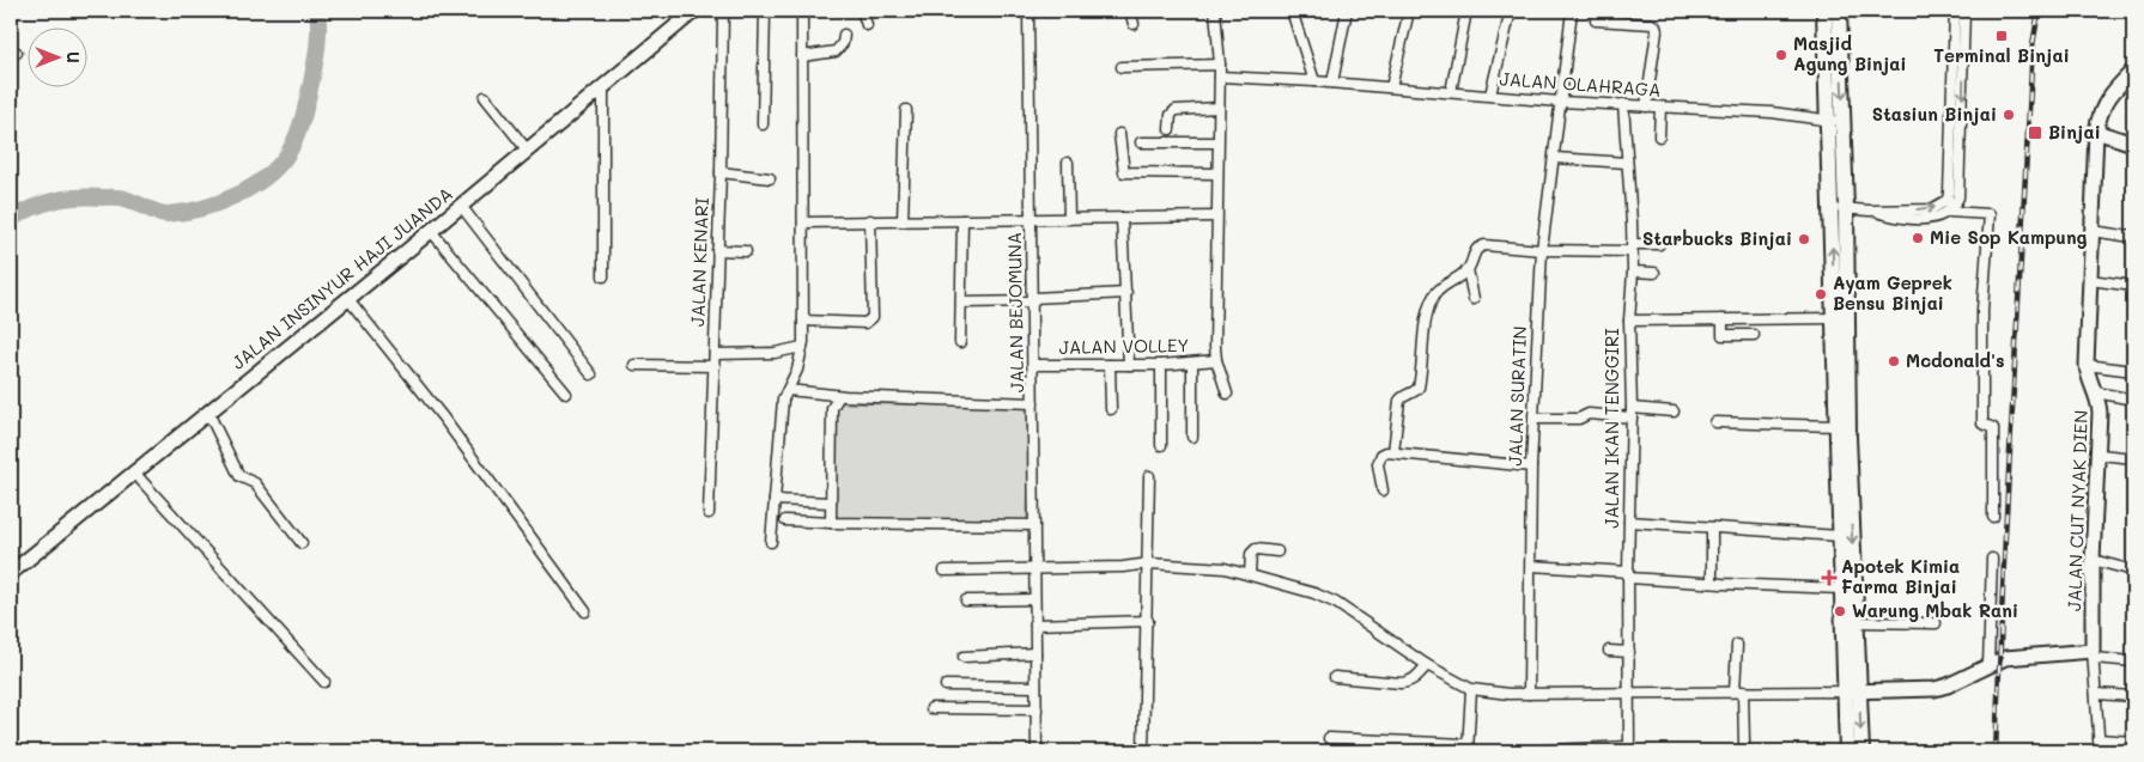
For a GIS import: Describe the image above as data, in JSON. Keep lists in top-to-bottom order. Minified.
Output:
{"streets":{"street":["JALAN OLAHRAGA","JALAN KENARI","JALAN INSINYUR HAJI JUANDA","JALAN BEJOMUNA","JALAN VOLLEY","JALAN SURATIN","JALAN IKAN TENGGIRI","JALAN CUT NYAK DIEN"]},"crossings":[["JALAN OLAHRAGA","JALAN SURATIN"],["JALAN OLAHRAGA","JALAN IKAN TENGGIRI"],["JALAN BEJOMUNA","JALAN VOLLEY"]],"places":{"transit":["Terminal Binjai","Binjai"],"other":["Masjid Agung Binjai","Stasiun Binjai","Mie Sop Kampung","Starbucks Binjai","Ayam Geprek Bensu Binjai","Mcdonald's","Warung Mbak Rani"],"health":["Apotek Kimia Farma Binjai"]},"north":"right"}
